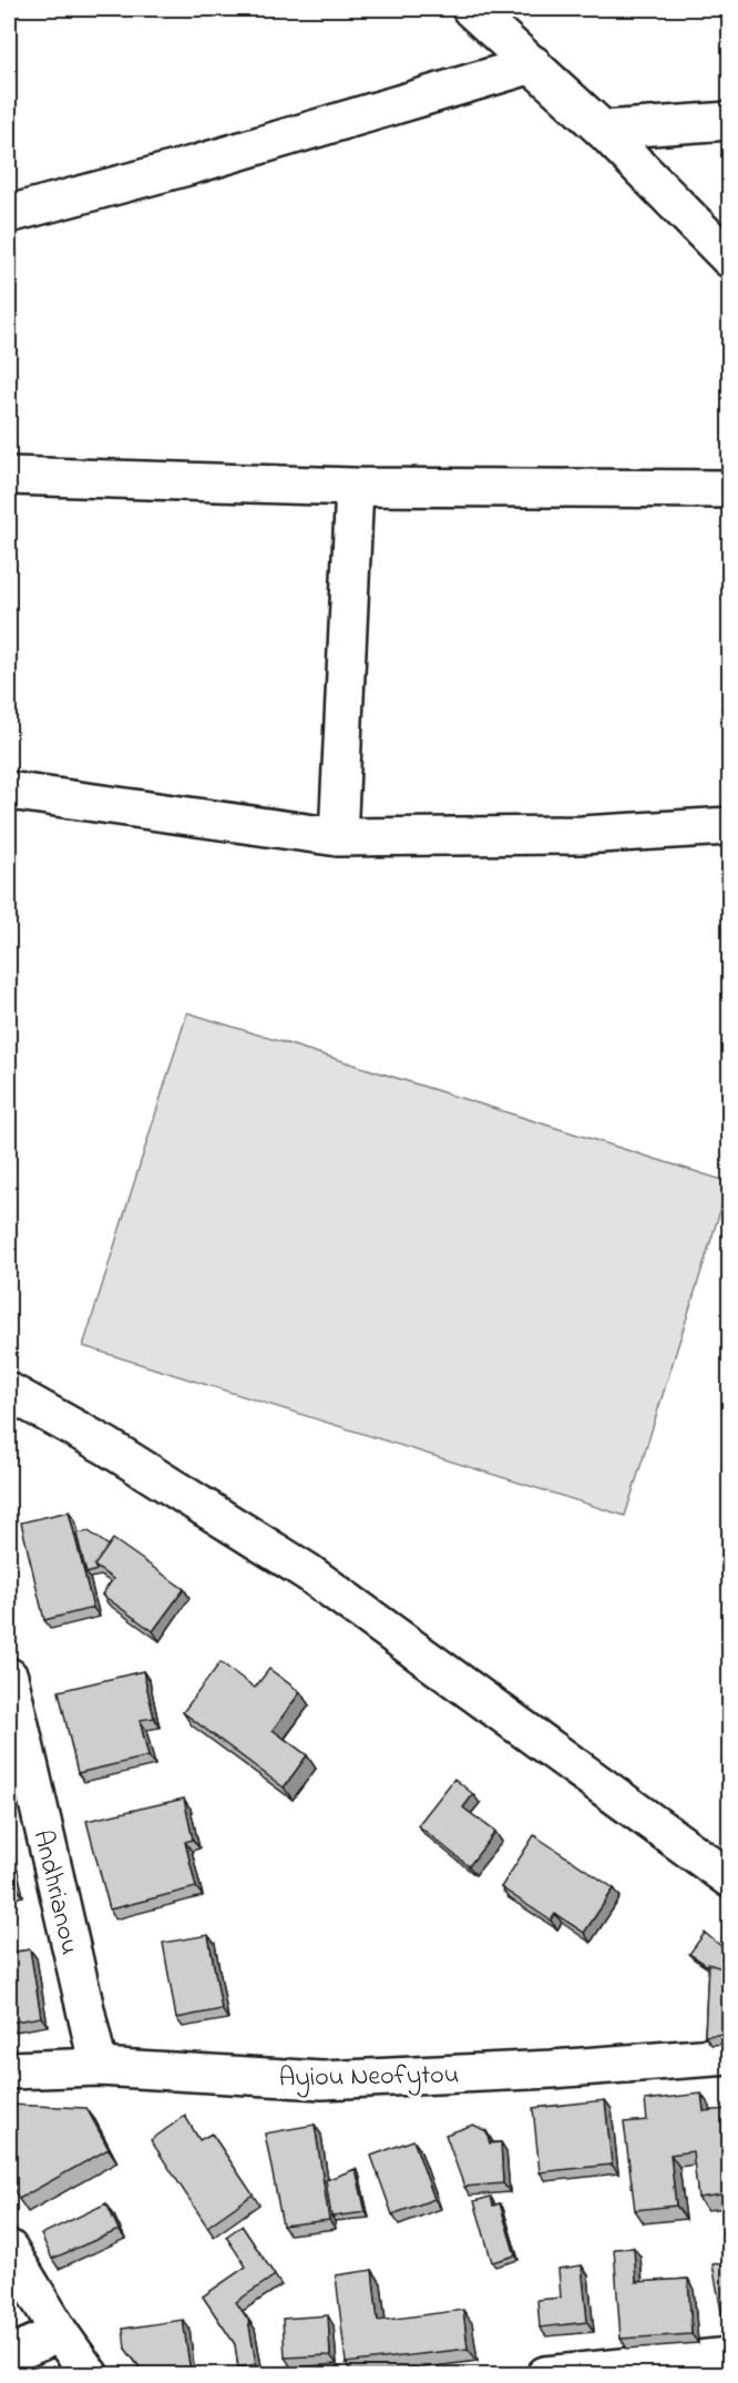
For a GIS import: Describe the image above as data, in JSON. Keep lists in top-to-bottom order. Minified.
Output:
{"streets":{"street":["Andhrianou","Ayiou Neofytou"]},"crossings":[["Andhrianou","Ayiou Neofytou"]]}
